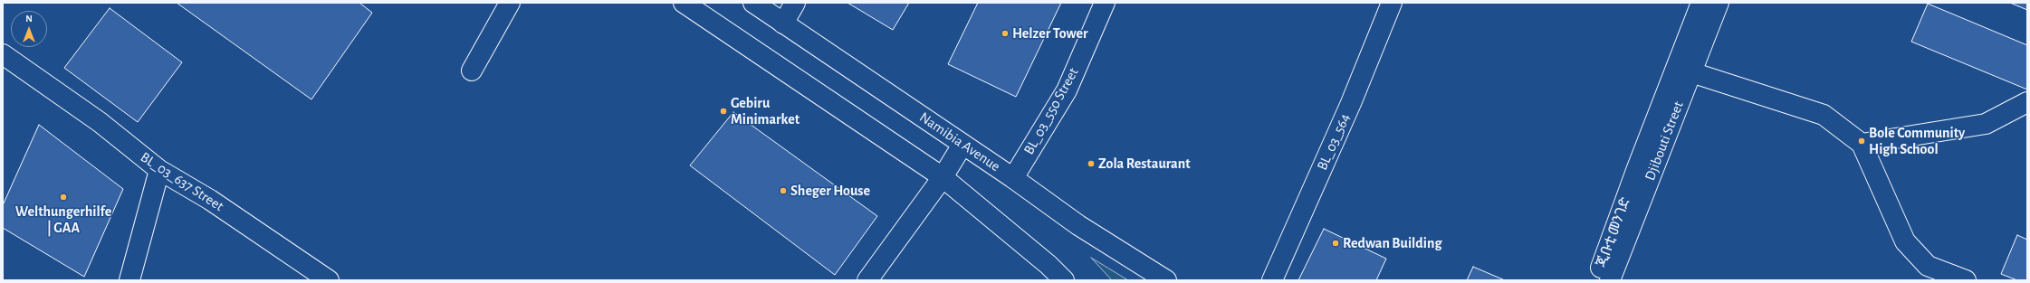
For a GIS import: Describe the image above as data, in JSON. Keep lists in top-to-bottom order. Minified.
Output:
{"streets":{"main road":["BL_03_550 Street","Djibouti Street","Namibia Avenue","BL_03_564","BL_03_637 Street","ጂቡቲ መንገድ"]},"crossings":[["BL_03_550 Street","Namibia Avenue"]],"places":["Helzer Tower","Gebiru Minimarket","Bole Community High School","Zola Restaurant","Sheger House","Welthungerhilfe | GAA","Redwan Building"],"north":"top"}
